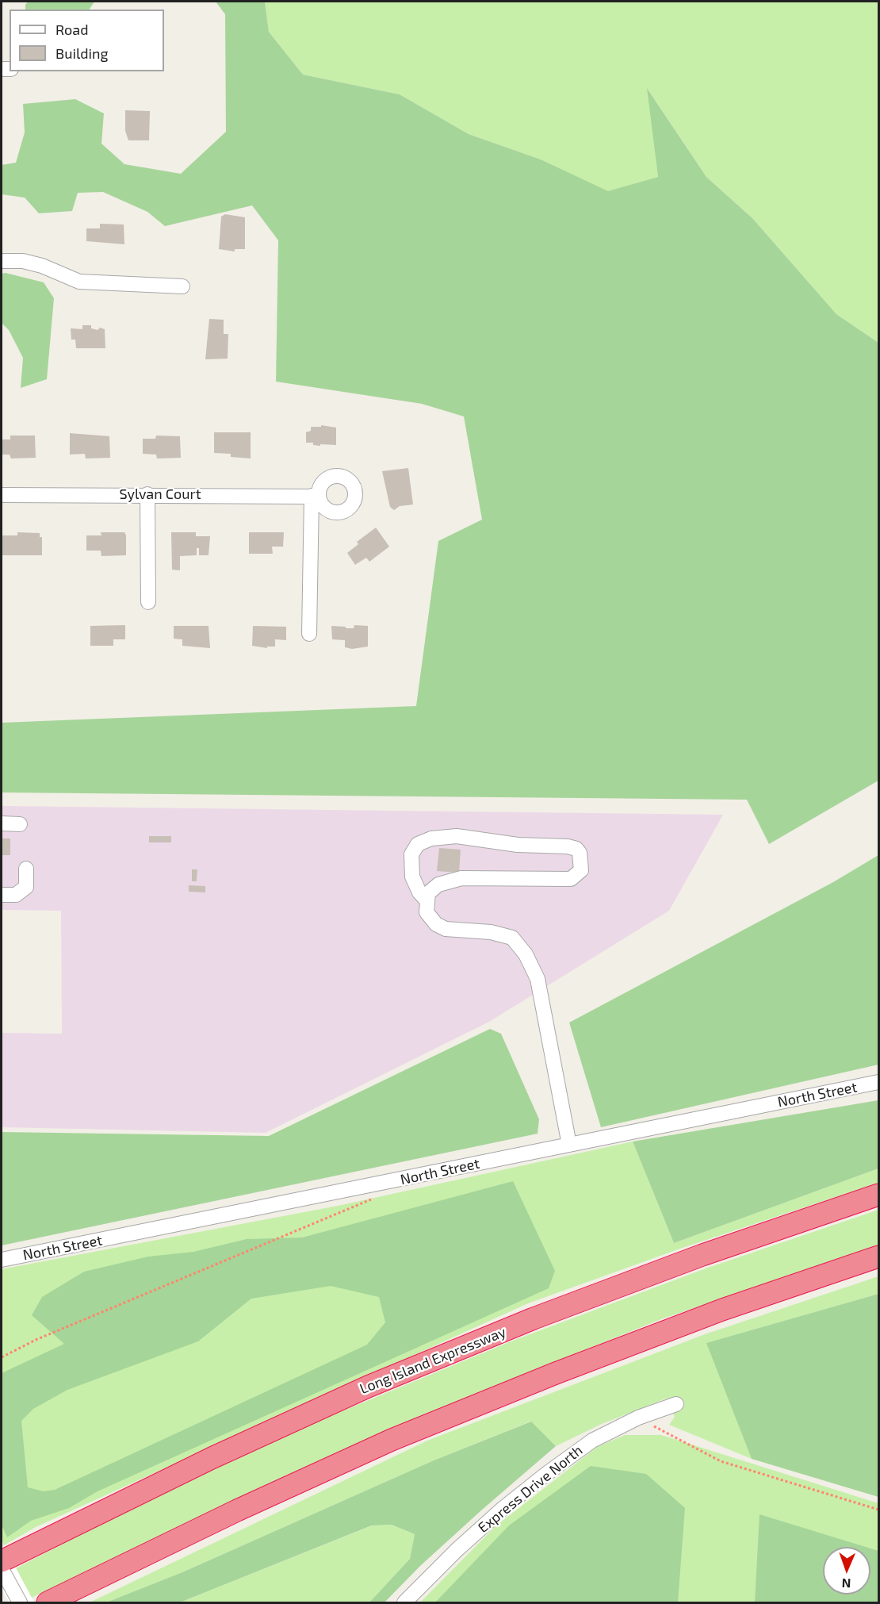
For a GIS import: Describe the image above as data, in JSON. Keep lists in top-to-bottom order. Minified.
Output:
{"streets":{"highway":["Long Island Expressway"],"street":["Sylvan Court","North Street","Express Drive North"]},"legend":["Road","Building"],"north":"bottom"}
